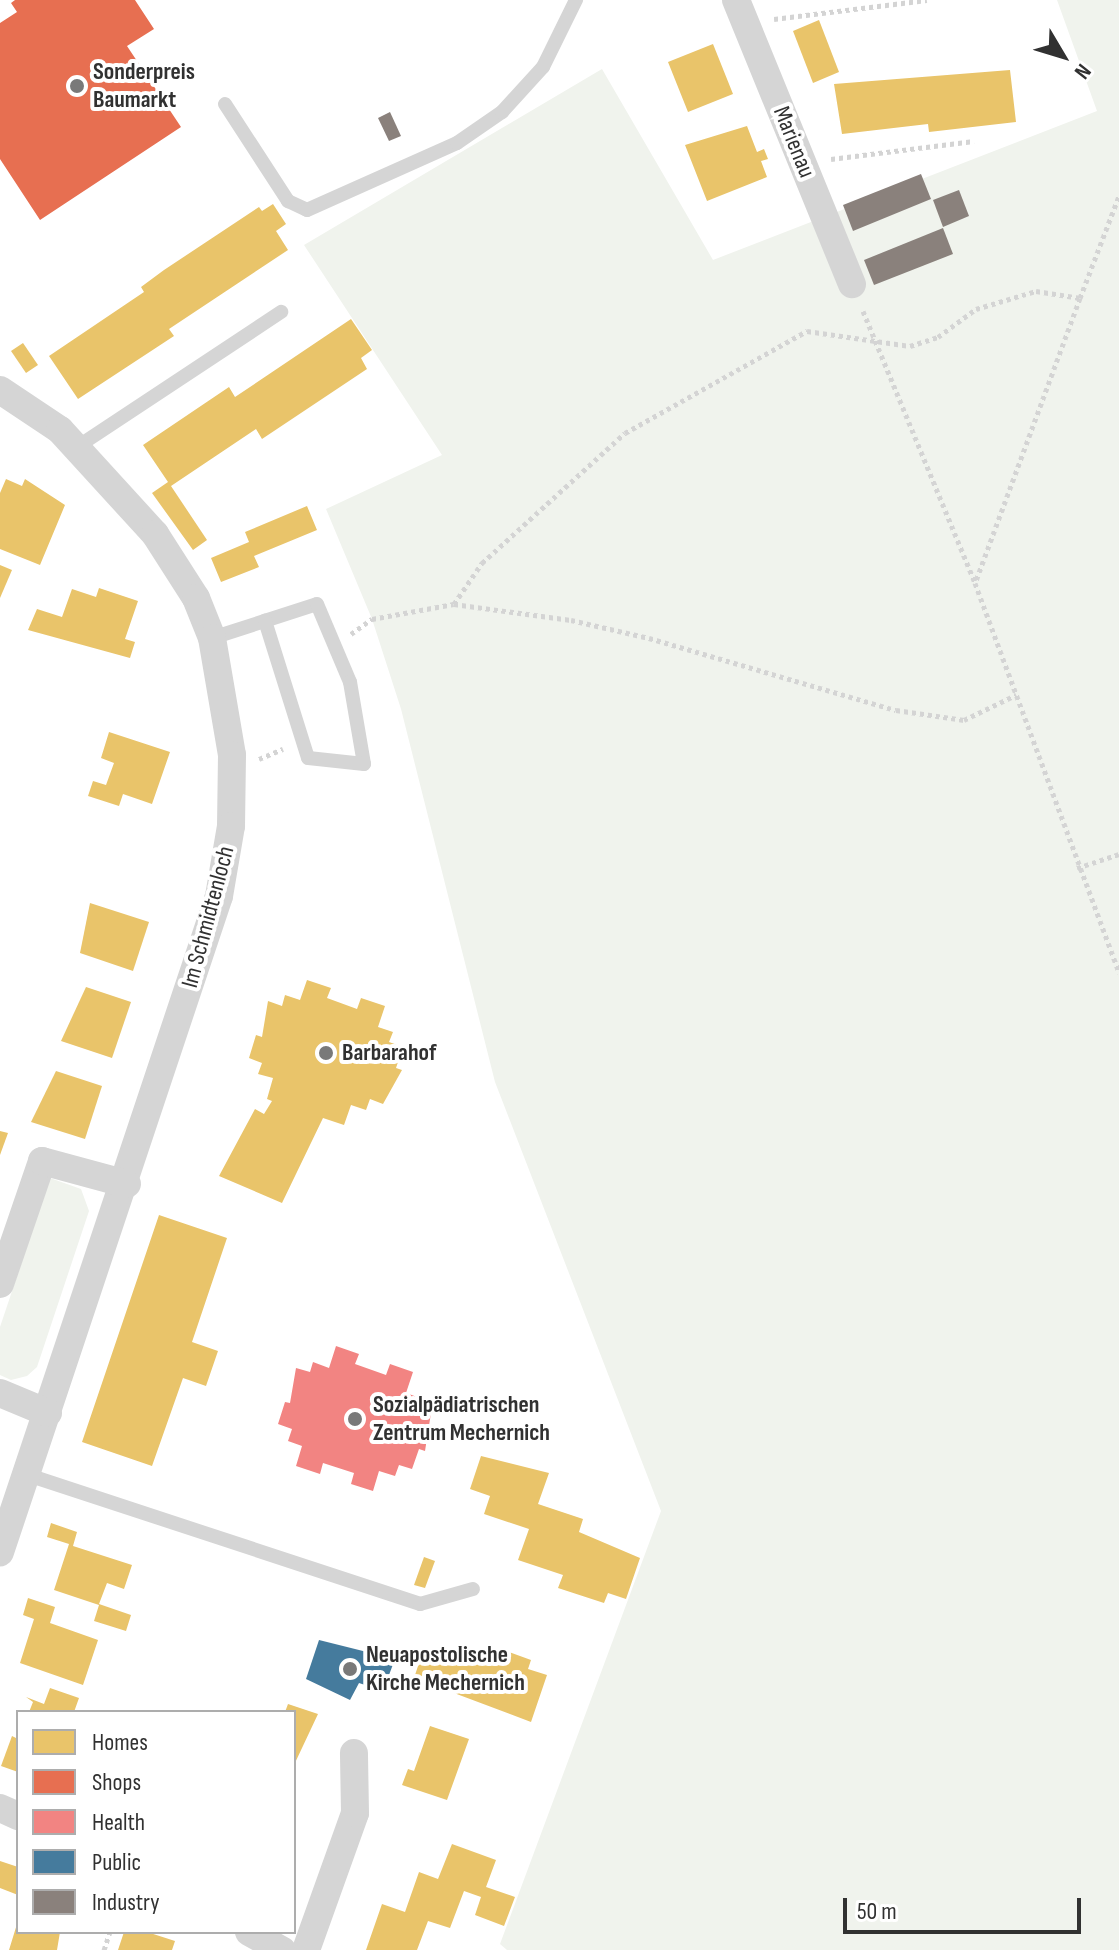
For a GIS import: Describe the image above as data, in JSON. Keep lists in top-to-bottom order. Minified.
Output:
{"streets":{"street":["Marienau","Im Schmidtenloch"]},"places":["Sonderpreis Baumarkt","Barbarahof","Sozialpädiatrischen Zentrum Mechernich","Neuapostolische Kirche Mechernich"],"legend":["Homes","Shops","Health","Public","Industry"],"scale_bar":"50 m","north":"bottom right"}
